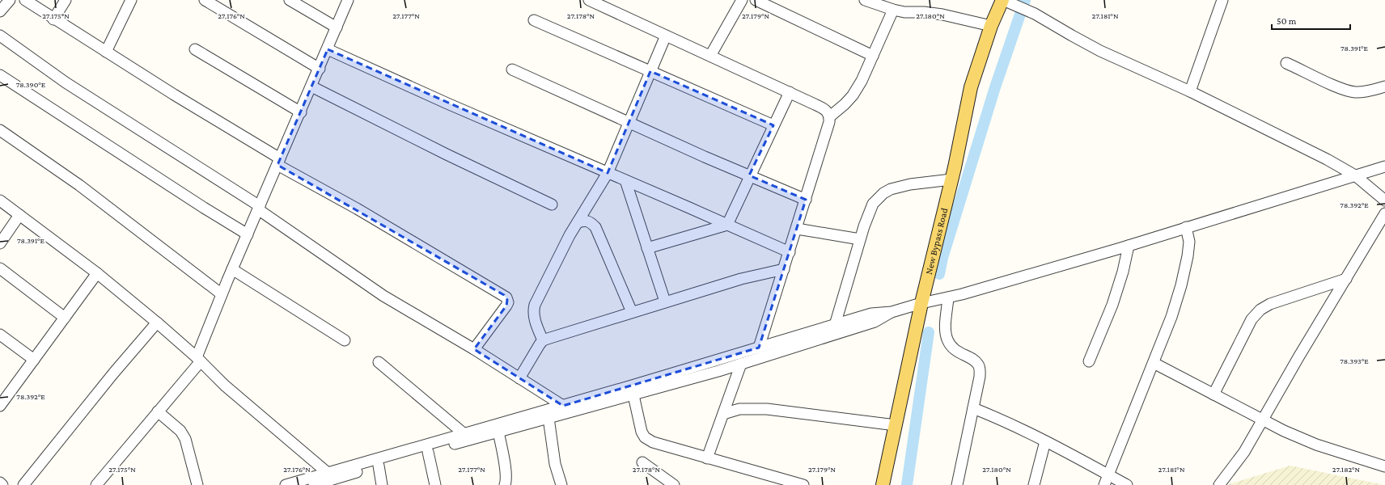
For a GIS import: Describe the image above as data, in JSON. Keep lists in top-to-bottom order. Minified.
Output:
{"streets":{"main road":["New Bypass Road"]},"scale_bar":"50 m","coordinates":["27.175°N","27.176°N","27.177°N","27.178°N","27.179°N","27.180°N","27.181°N","78.391°E","78.390°E","78.392°E","78.393°E","27.182°N"]}
